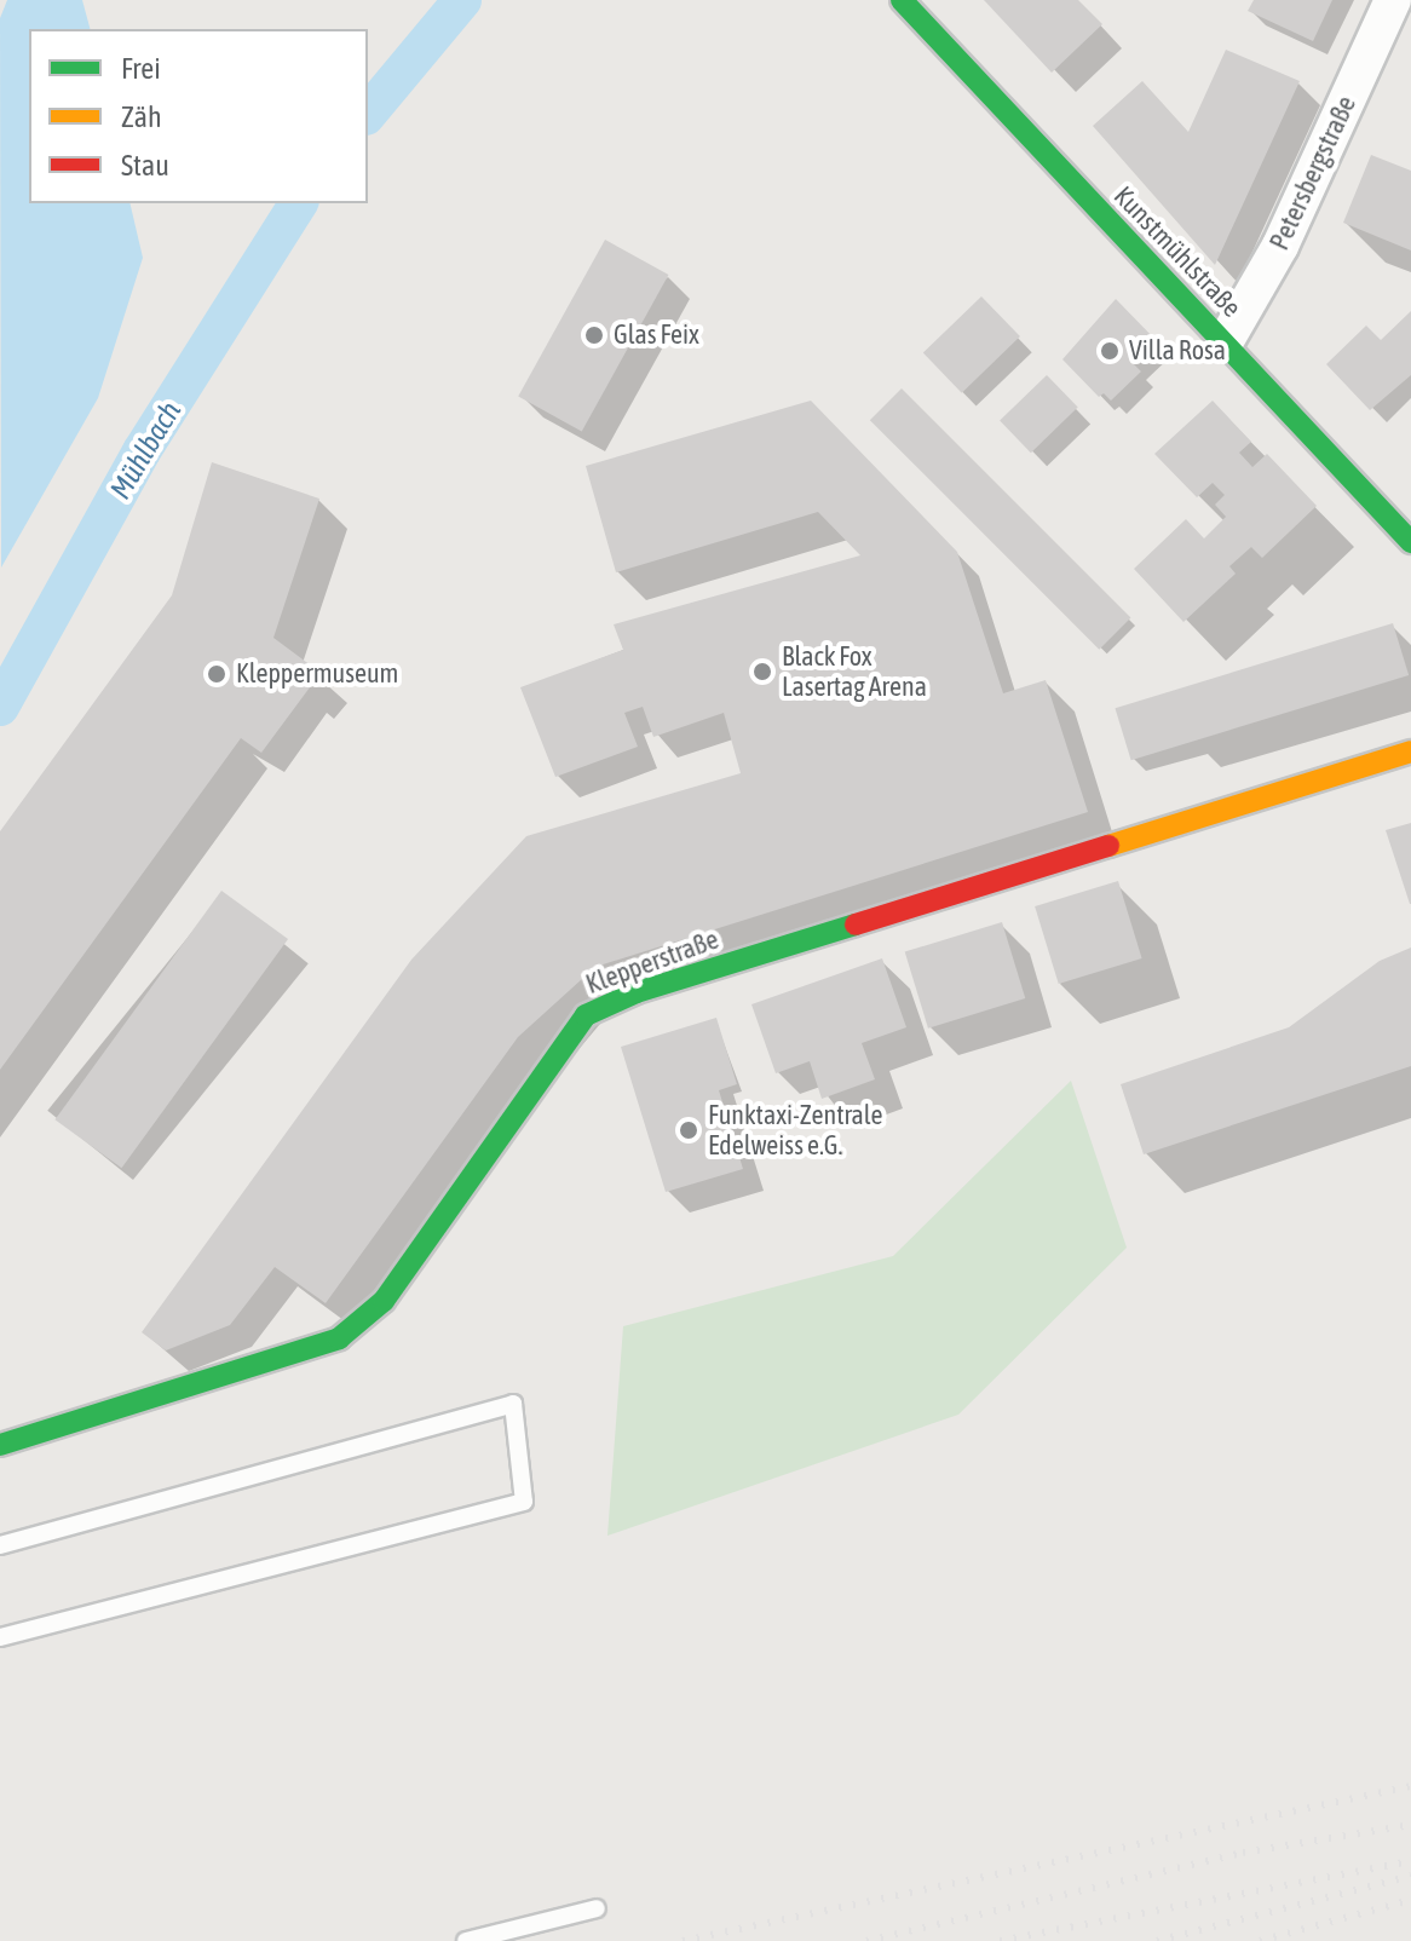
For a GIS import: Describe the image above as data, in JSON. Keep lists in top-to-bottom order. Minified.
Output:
{"streets":{"street":["Petersbergstraße","Kunstmühlstraße","Klepperstraße"]},"crossings":[["Petersbergstraße","Kunstmühlstraße"]],"water":["Mühlbach"],"places":["Glas Feix","Villa Rosa","Black Fox Lasertag Arena","Kleppermuseum","Funktaxi-Zentrale Edelweiss e.G."],"legend":["Frei","Zäh","Stau"]}
